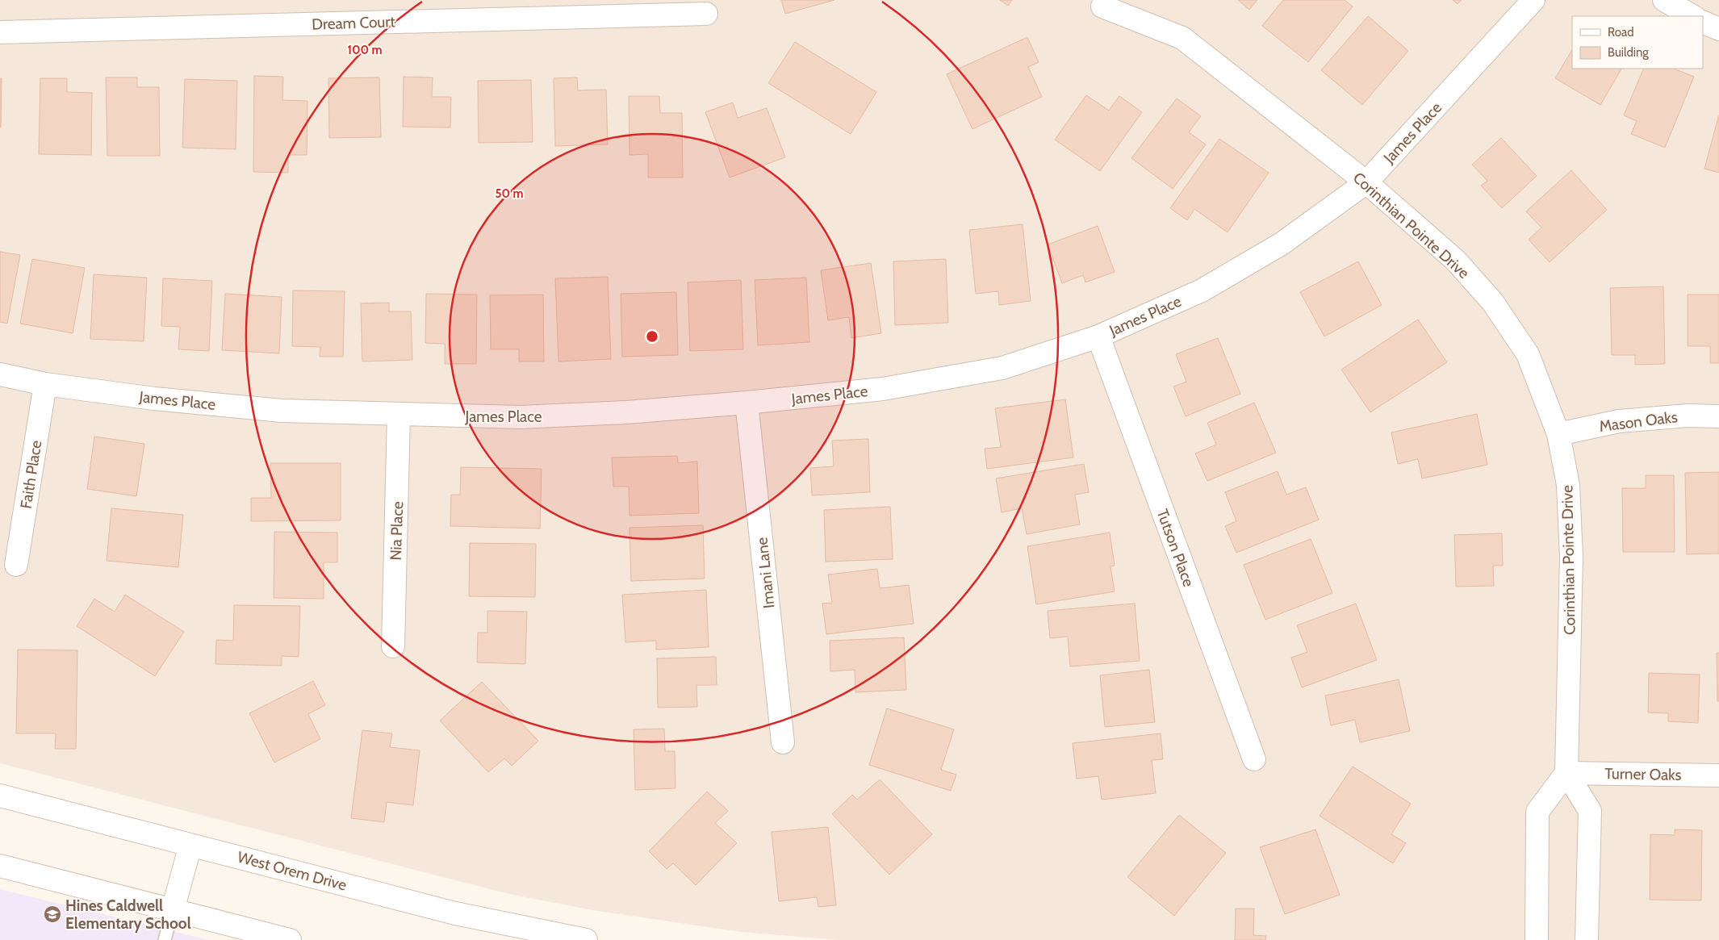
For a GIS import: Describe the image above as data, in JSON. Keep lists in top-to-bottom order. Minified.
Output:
{"streets":{"street":["Dream Court","James Place","Corinthian Pointe Drive","Mason Oaks","Faith Place","Nia Place","Tutson Place","Imani Lane","Turner Oaks","West Orem Drive"]},"crossings":[["James Place","Corinthian Pointe Drive"],["James Place","Faith Place"],["James Place","Nia Place"],["James Place","Tutson Place"],["James Place","Imani Lane"],["Corinthian Pointe Drive","Mason Oaks"],["Corinthian Pointe Drive","Turner Oaks"]],"places":{"school or university":["Hines Caldwell Elementary School"]},"legend":["Road","Building"],"rings":["100 m","50 m"]}
